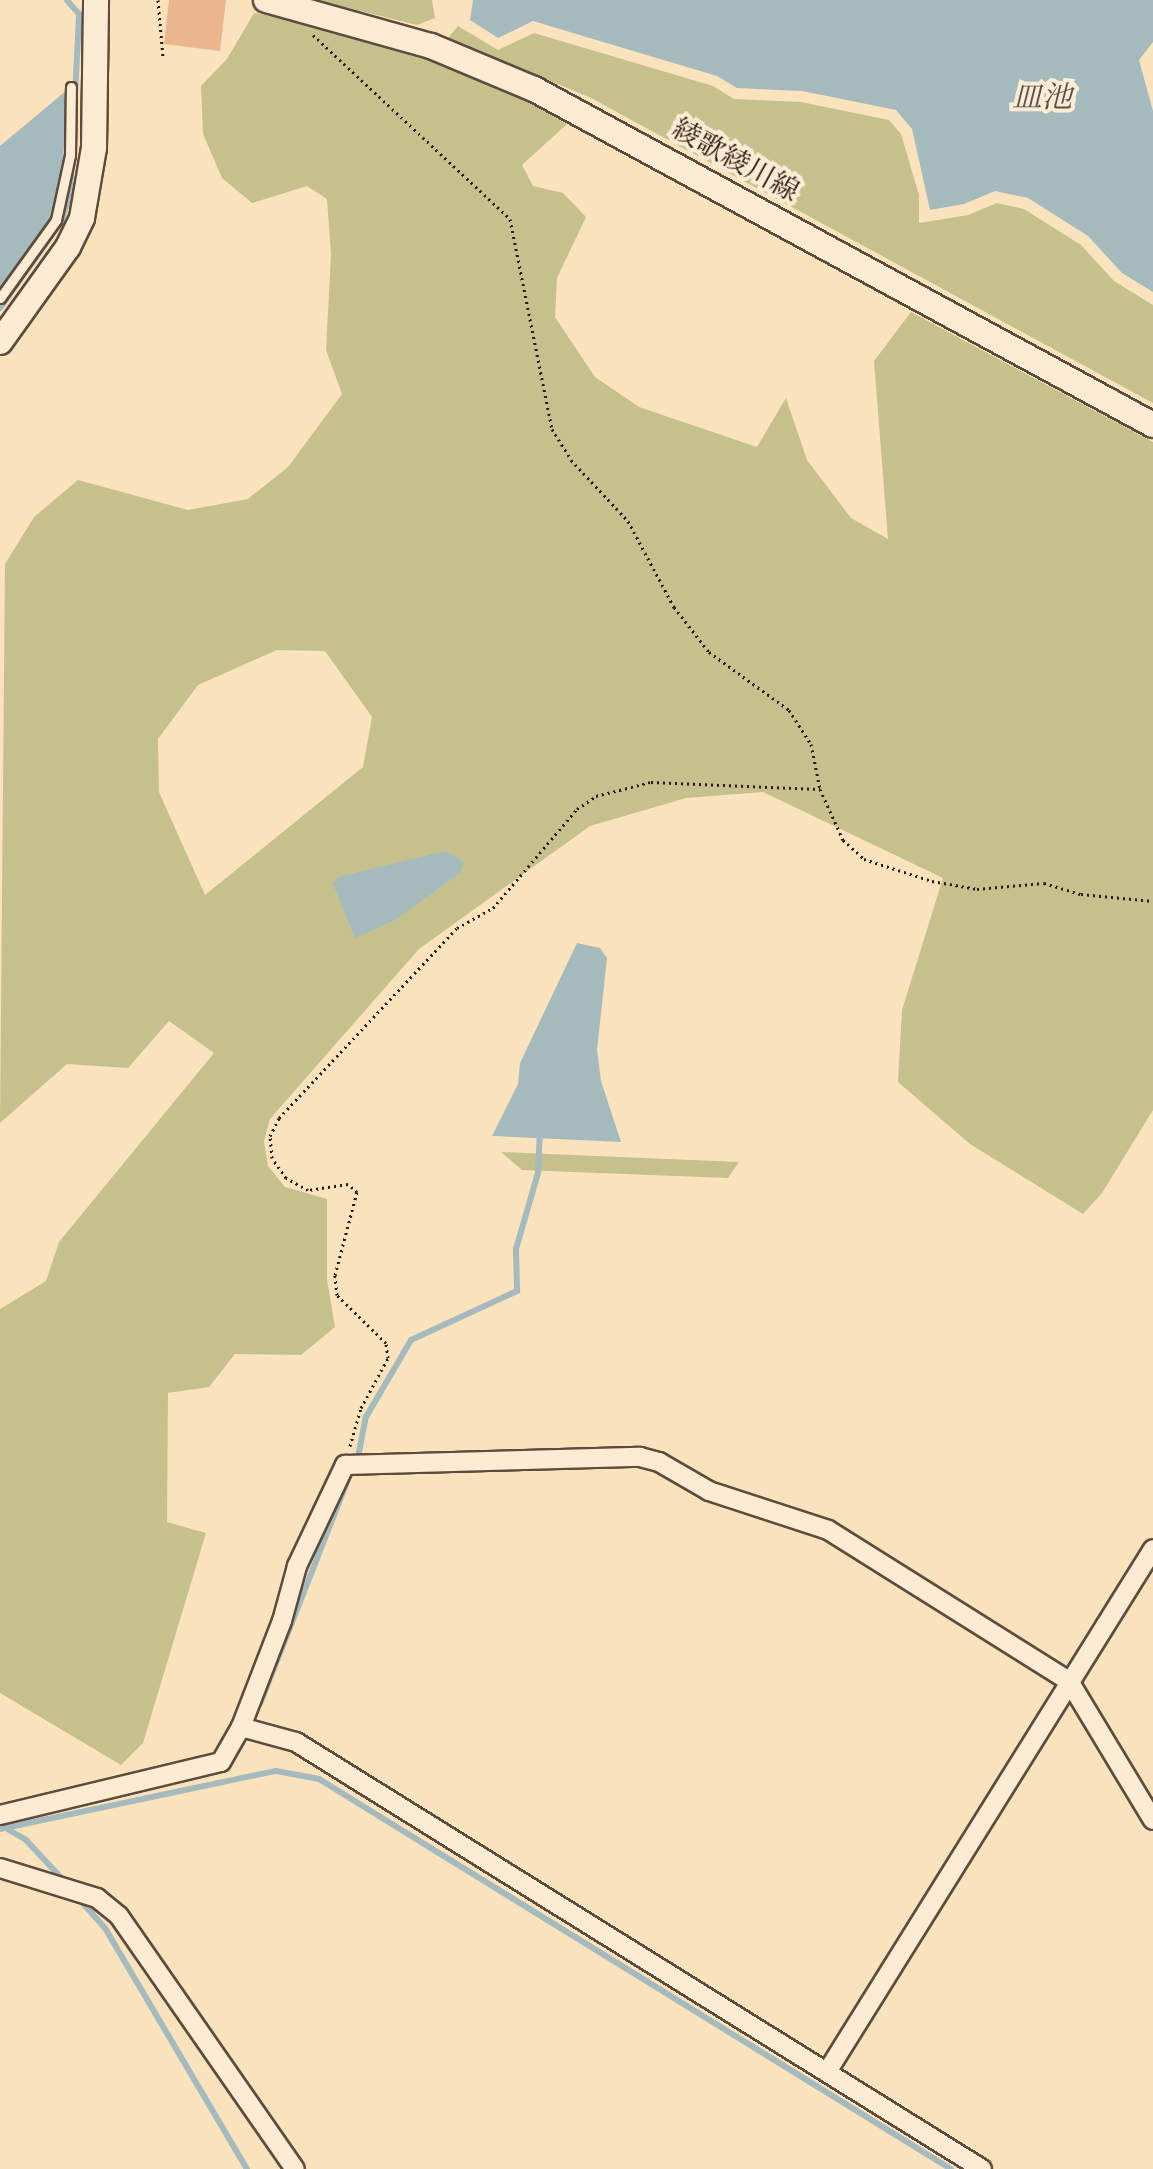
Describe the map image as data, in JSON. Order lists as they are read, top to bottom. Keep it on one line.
{"streets":{"main road":["綾歌綾川線"]},"water":["皿池"]}
